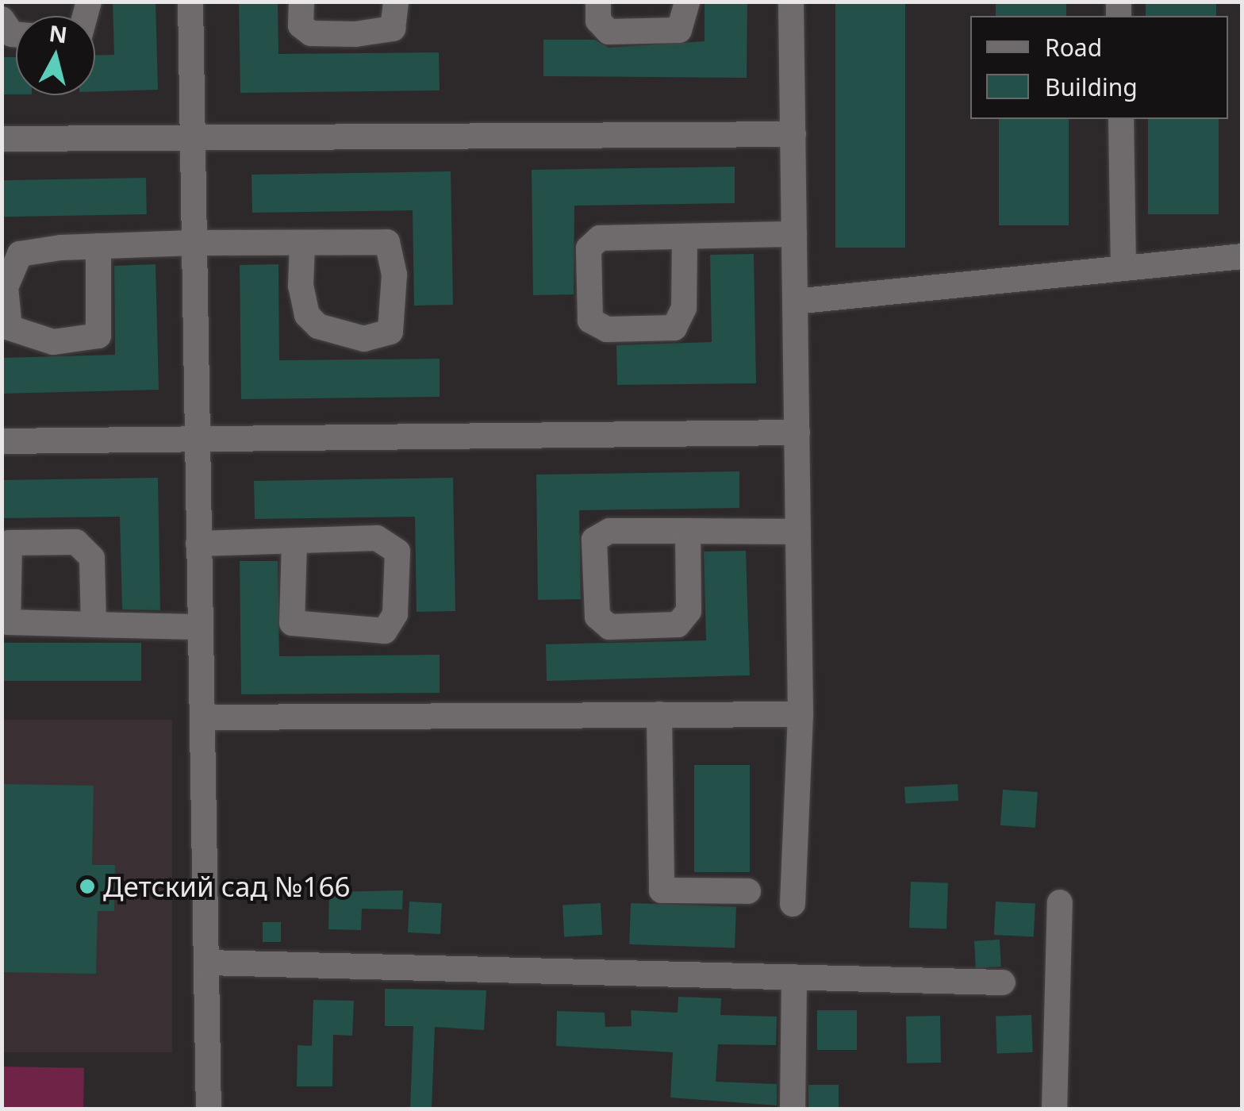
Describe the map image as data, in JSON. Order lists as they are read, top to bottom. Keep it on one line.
{"places":["Детский сад №166"],"legend":["Road","Building"],"north":"top"}
